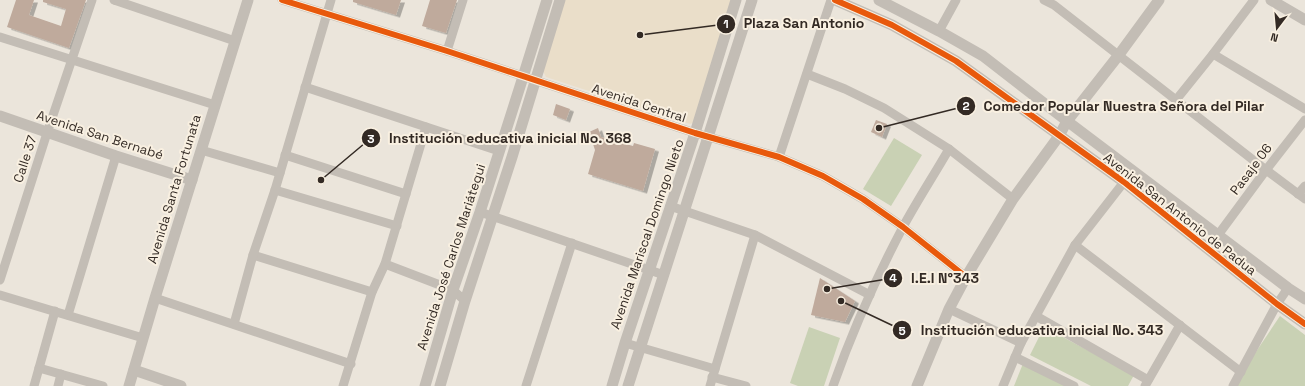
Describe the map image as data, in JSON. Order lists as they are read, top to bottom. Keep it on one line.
{"streets":{"street":["Avenida Central","Avenida San Bernabé","Calle 37","Pasaje 06","Avenida Santa Fortunata","Avenida San Antonio de Padua","Avenida Mariscal Domingo Nieto","Avenida José Carlos Mariátegui"]},"crossings":[["Avenida Central","Avenida Mariscal Domingo Nieto"],["Avenida Central","Avenida José Carlos Mariátegui"],["Avenida San Bernabé","Calle 37"],["Avenida San Bernabé","Avenida Santa Fortunata"],["Pasaje 06","Avenida San Antonio de Padua"]],"places":["Plaza San Antonio","Comedor Popular Nuestra Señora del Pilar","Institución educativa inicial No. 368","I.E.I N°343","Institución educativa inicial No. 343"],"north":"bottom"}
